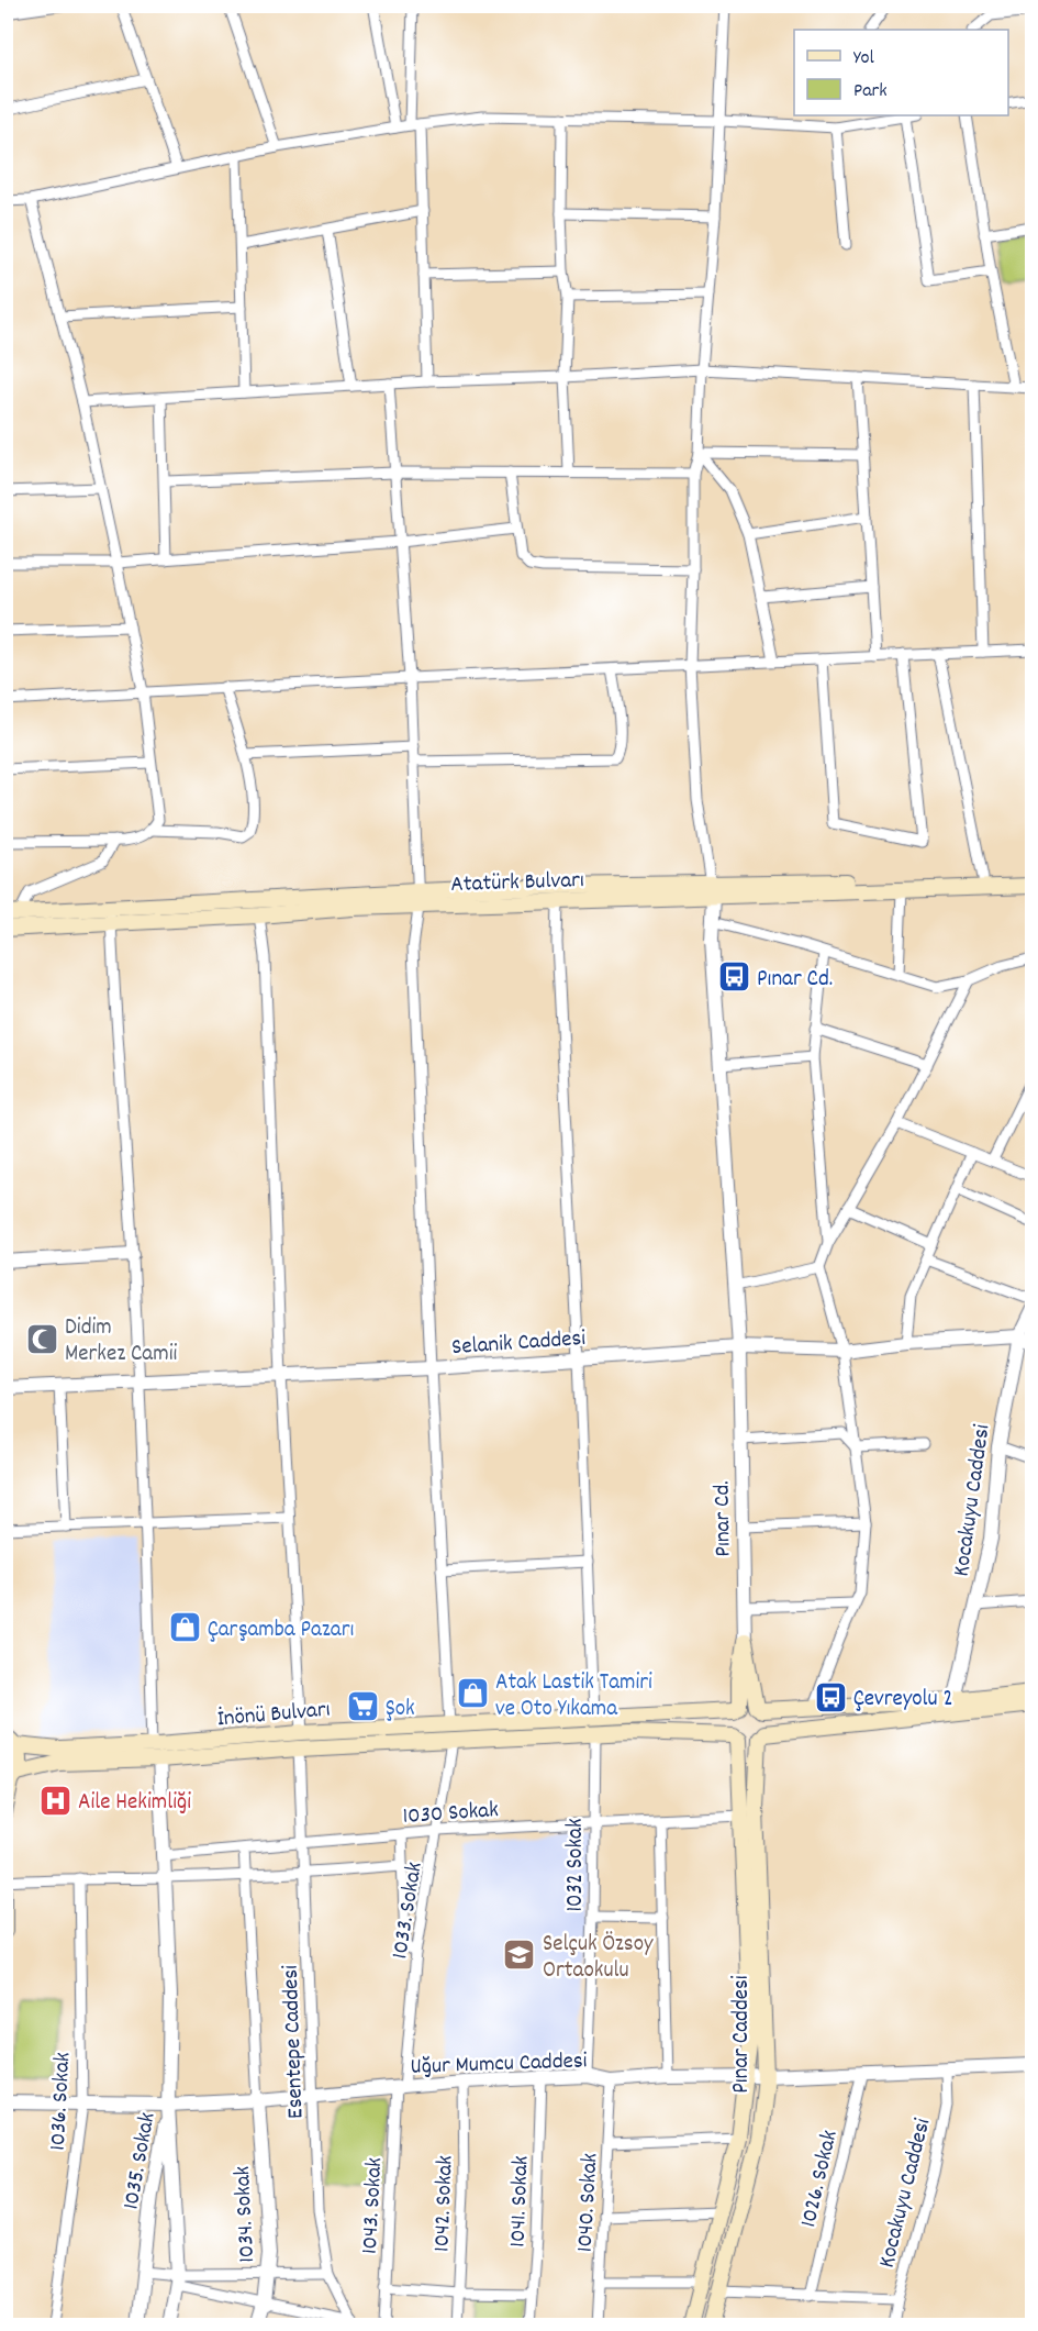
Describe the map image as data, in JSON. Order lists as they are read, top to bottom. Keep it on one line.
{"streets":{"main road":["Atatürk Bulvarı","İnönü Bulvarı","Pınar Caddesi"],"street":["Selanik Caddesi","Kocakuyu Caddesi","Pınar Cd.","1030 Sokak","1032 Sokak","1033. Sokak","Esentepe Caddesi","Uğur Mumcu Caddesi","1036. Sokak","1035. Sokak","1026. Sokak","1041. Sokak","1040. Sokak","1042. Sokak","1043. Sokak","1034. Sokak"]},"crossings":[["Atatürk Bulvarı","Pınar Cd."],["Selanik Caddesi","Kocakuyu Caddesi"],["Selanik Caddesi","Pınar Cd."],["Kocakuyu Caddesi","Uğur Mumcu Caddesi"],["İnönü Bulvarı","1032 Sokak"],["İnönü Bulvarı","1033. Sokak"],["İnönü Bulvarı","Pınar Caddesi"],["İnönü Bulvarı","Esentepe Caddesi"],["1030 Sokak","1032 Sokak"],["1030 Sokak","1033. Sokak"],["1030 Sokak","Pınar Caddesi"],["1030 Sokak","Esentepe Caddesi"],["1032 Sokak","Uğur Mumcu Caddesi"],["1033. Sokak","Uğur Mumcu Caddesi"],["1033. Sokak","1043. Sokak"],["Pınar Caddesi","Uğur Mumcu Caddesi"],["Esentepe Caddesi","Uğur Mumcu Caddesi"],["Uğur Mumcu Caddesi","1036. Sokak"],["Uğur Mumcu Caddesi","1035. Sokak"],["Uğur Mumcu Caddesi","1026. Sokak"],["Uğur Mumcu Caddesi","1041. Sokak"],["Uğur Mumcu Caddesi","1040. Sokak"],["Uğur Mumcu Caddesi","1042. Sokak"],["Uğur Mumcu Caddesi","1043. Sokak"],["Uğur Mumcu Caddesi","1034. Sokak"]],"places":{"bus stop":["Pınar Cd.","Çevreyolu 2"],"mosque":["Didim Merkez Camii"],"shop":["Çarşamba Pazarı","Atak Lastik Tamiri ve Oto Yıkama"],"supermarket":["Şok"],"hospital":["Aile Hekimliği"],"school or university":["Selçuk Özsoy Ortaokulu"]},"legend":["Yol","Park"]}
